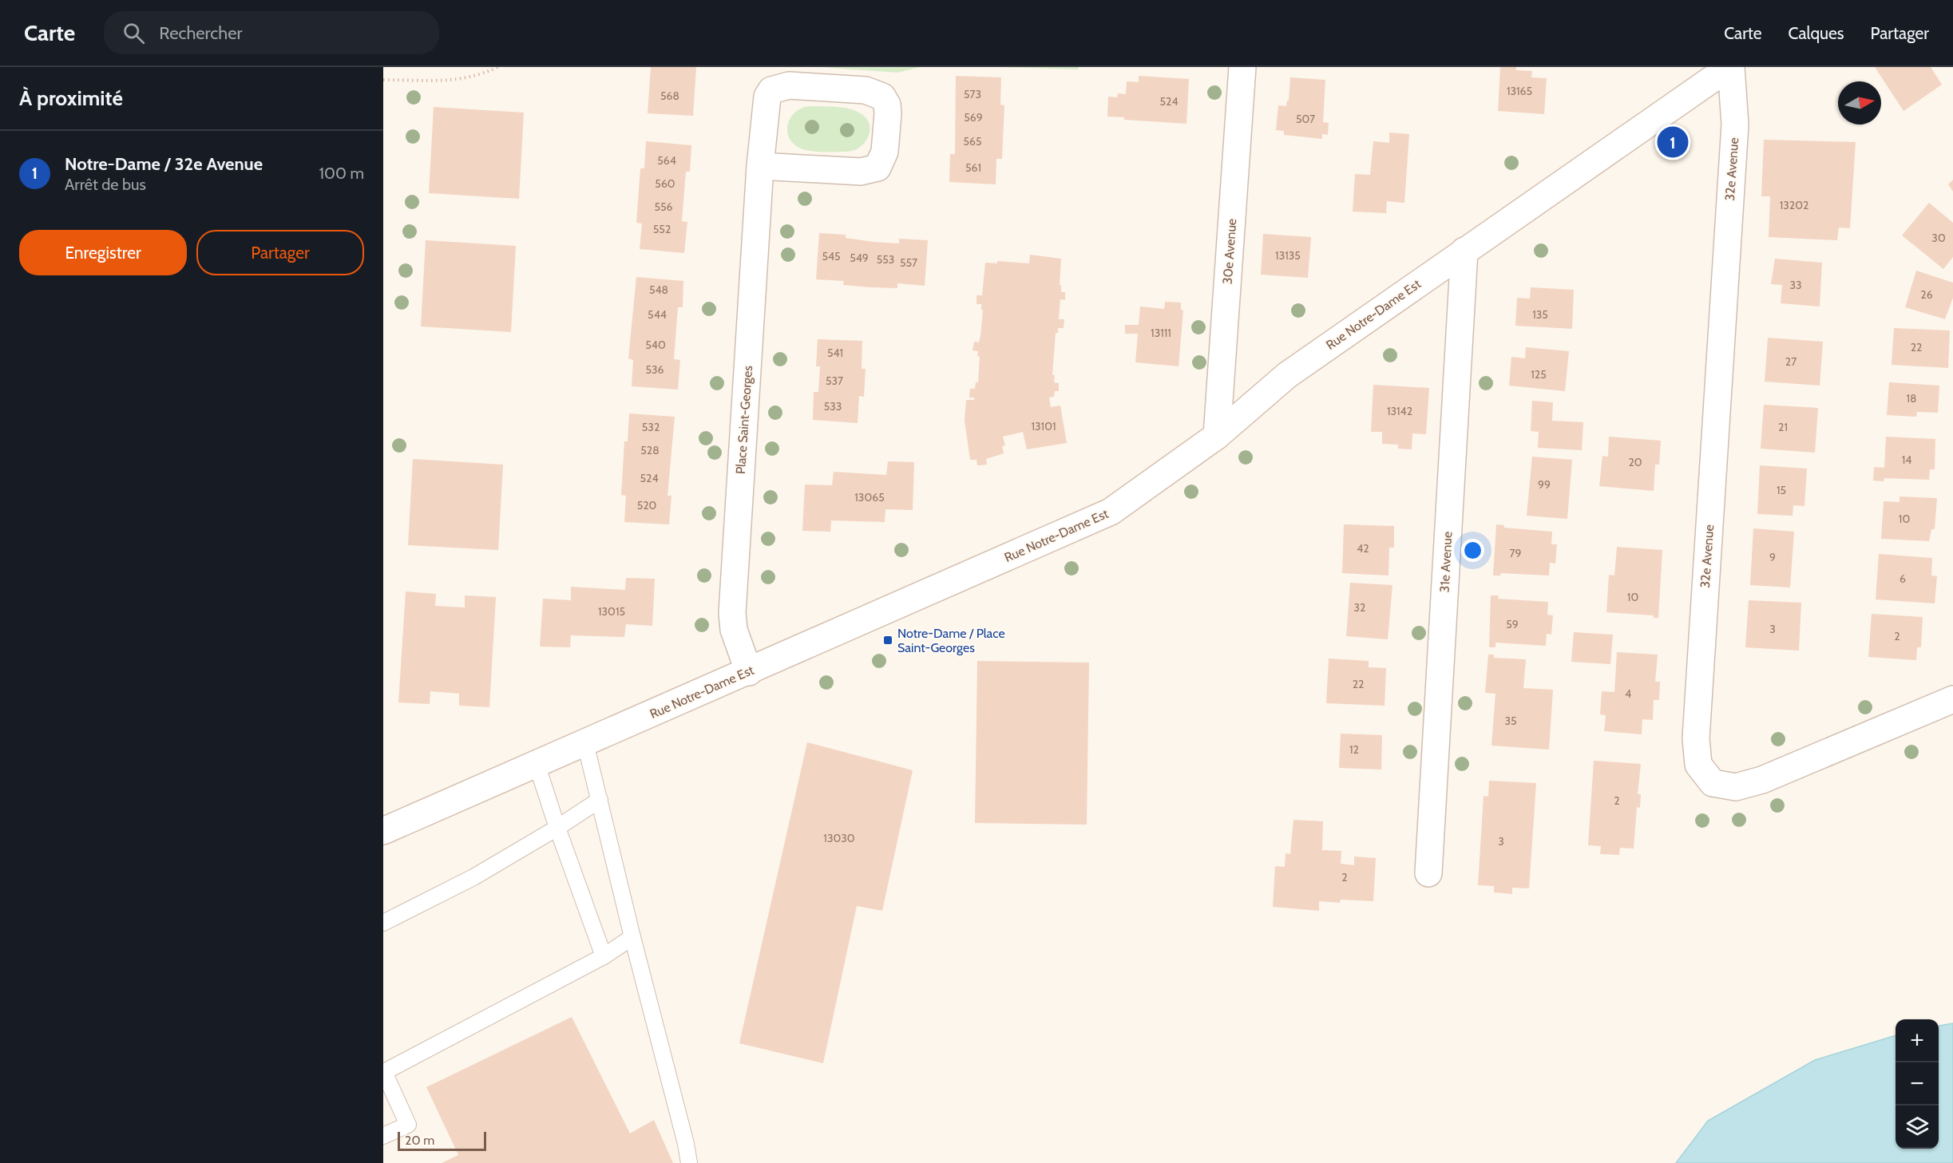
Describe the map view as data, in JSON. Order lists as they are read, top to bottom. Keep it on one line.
{"streets":{"street":["32e Avenue","30e Avenue","Rue Notre-Dame Est","Place Saint-Georges","31e Avenue"]},"crossings":[["32e Avenue","Rue Notre-Dame Est"],["30e Avenue","Rue Notre-Dame Est"],["Rue Notre-Dame Est","Place Saint-Georges"],["Rue Notre-Dame Est","31e Avenue"]],"places":{"transit":["Notre-Dame / Place Saint-Georges"]},"house_numbers":["13165","573","568","524","569","507","565","564","561","560","13202","556","552","30","13135","545","549","553","557","33","548","26","544","135","13111","540","22","541","27","536","125","537","18","533","13142","13101","532","21","528","14","20","524","99","15","13065","520","10","42","79","9","6","10","32","13015","59","3","2","22","4","35","12","2","13030","3","2"],"scale_bar":"20 m","north":"right","page":{"header":"Carte","search":"Rechercher","nav":["Carte","Calques","Partager"],"heading":"À proximité","pins":"1","list":[{"mark":"1","name":"Notre-Dame / 32e Avenue","note":"Arrêt de bus","value":"100 m"}],"buttons":["Enregistrer","Partager"],"map_buttons":["+","−"],"scale":"20 m"}}
